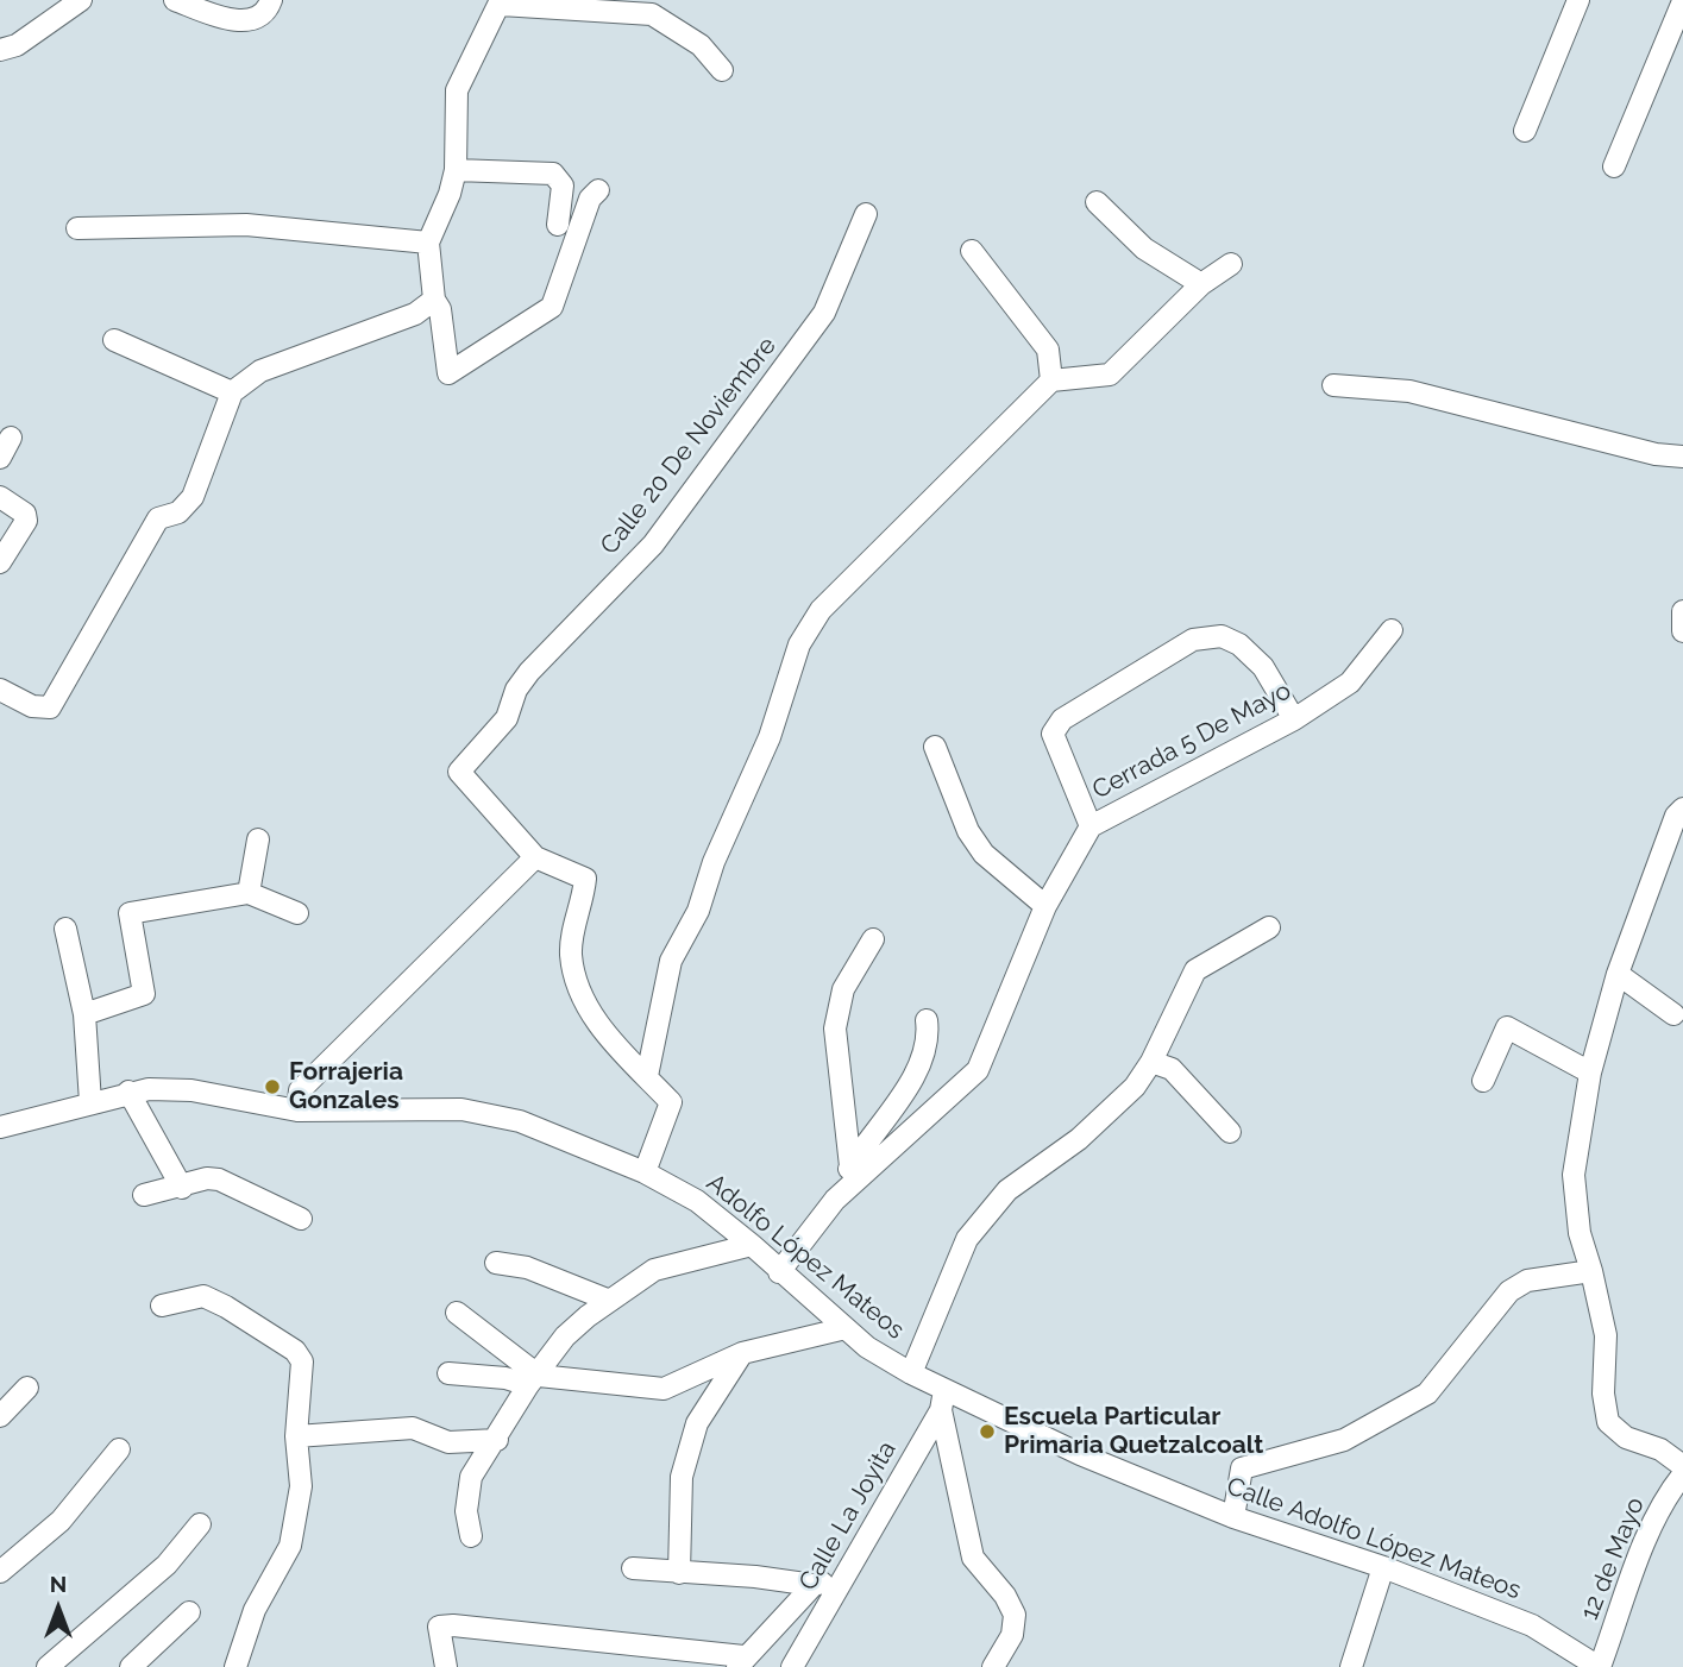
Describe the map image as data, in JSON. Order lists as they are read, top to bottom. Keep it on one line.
{"streets":{"street":["Calle 20 De Noviembre","Cerrada 5 De Mayo","Adolfo López Mateos","Calle La Joyita","Calle Adolfo López Mateos","12 de Mayo"]},"crossings":[["Calle 20 De Noviembre","Adolfo López Mateos"],["Cerrada 5 De Mayo","Adolfo López Mateos"],["Adolfo López Mateos","Calle La Joyita"],["Adolfo López Mateos","Calle Adolfo López Mateos"],["Calle Adolfo López Mateos","12 de Mayo"]],"places":["Forrajeria Gonzales","Escuela Particular Primaria Quetzalcoalt"],"north":"top"}
